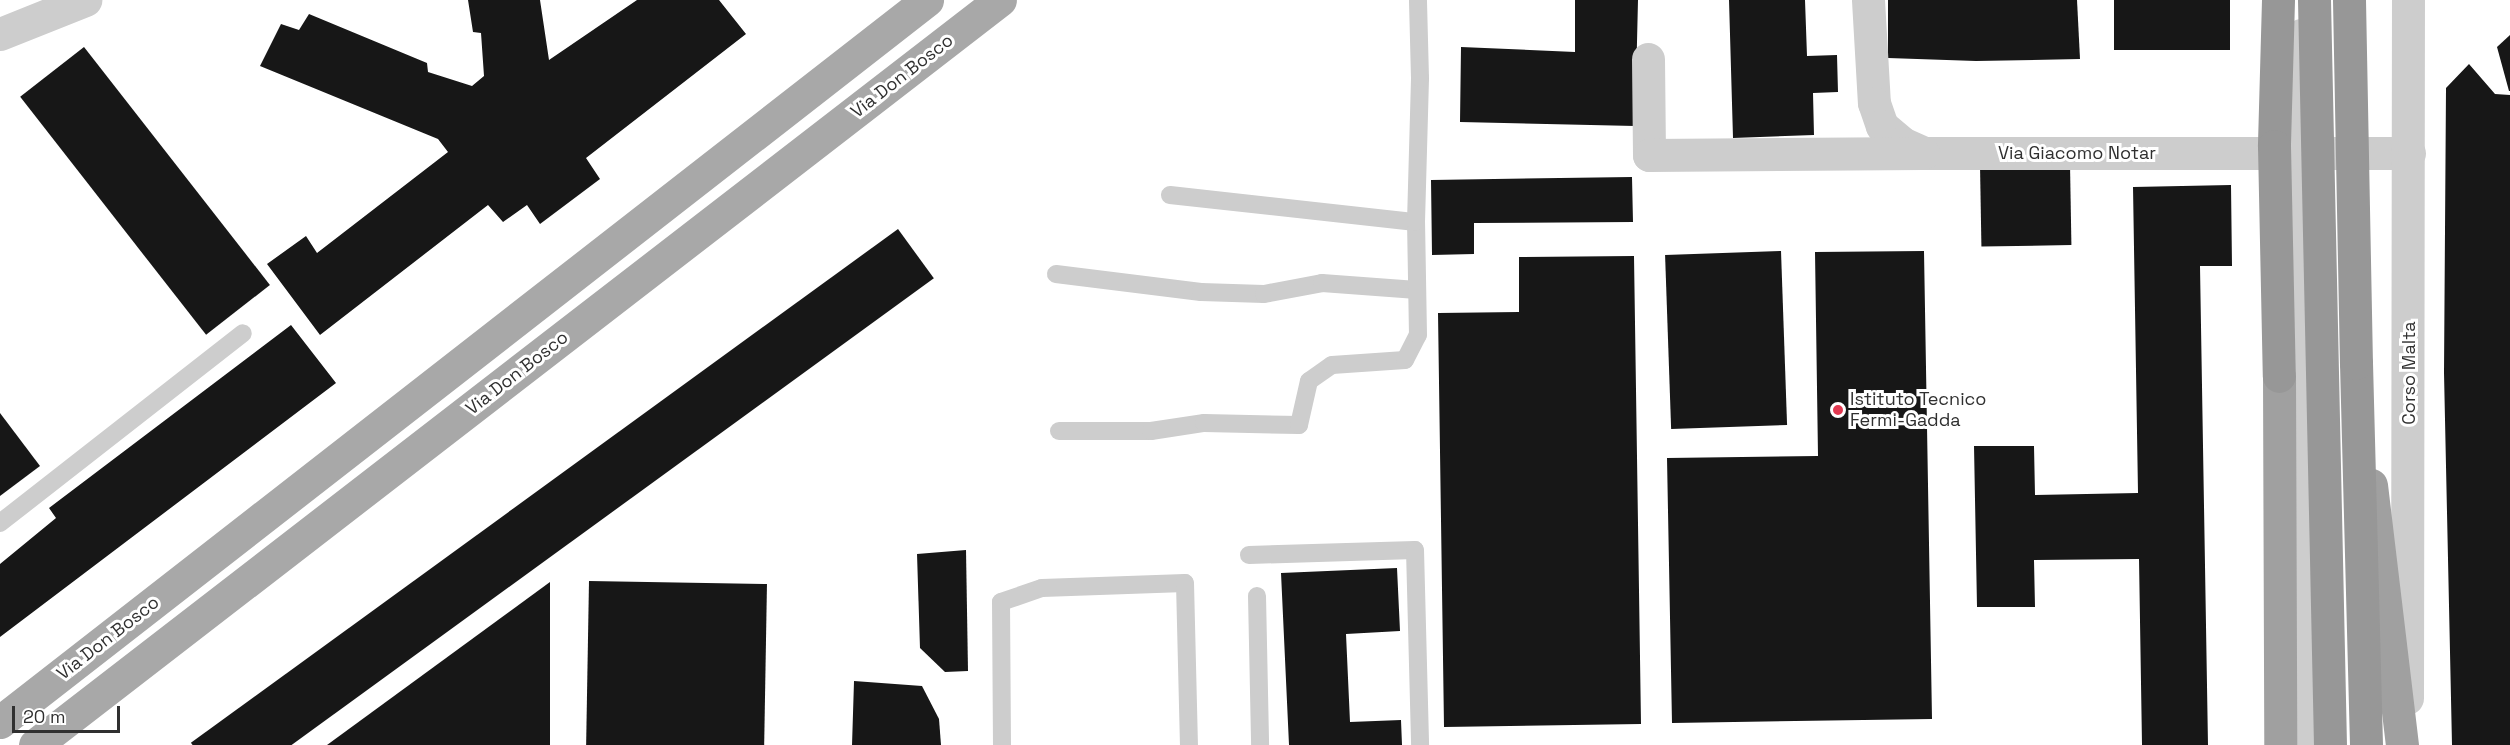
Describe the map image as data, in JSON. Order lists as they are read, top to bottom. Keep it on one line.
{"streets":{"main road":["Via Don Bosco"],"street":["Via Giacomo Notar","Corso Malta"]},"crossings":[["Via Giacomo Notar","Corso Malta"]],"places":["Istituto Tecnico Fermi-Gadda"],"scale_bar":"20 m"}
